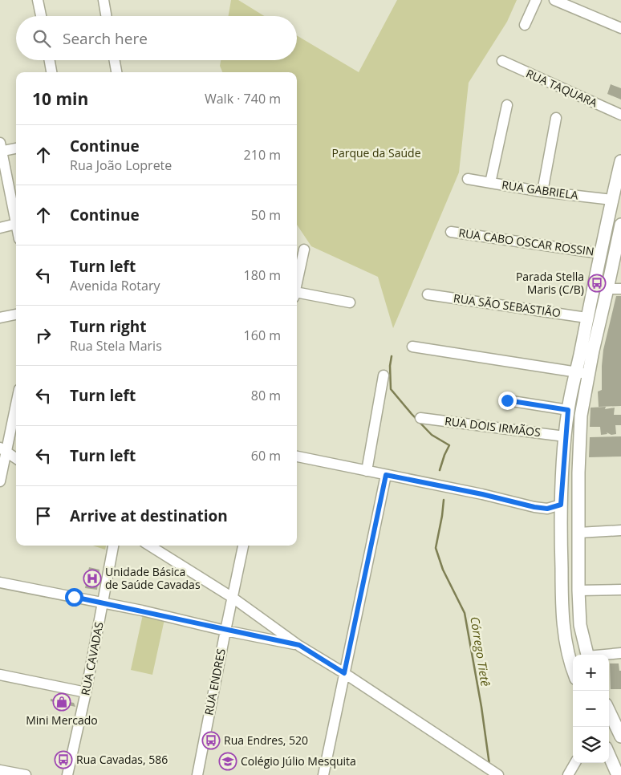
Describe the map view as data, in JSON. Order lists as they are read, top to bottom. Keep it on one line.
{"streets":{"street":["RUA TAQUARA","RUA GABRIELA","RUA CABO OSCAR ROSSIN","RUA SÃO SEBASTIÃO","RUA DOIS IRMÃOS","RUA CAVADAS","RUA ENDRES"]},"water":["Córrego Tietê"],"parks":["Parque da Saúde"],"places":{"bus stop":["Parada Stella Maris (C/B)","Rua Endres, 520","Rua Cavadas, 586"],"hospital":["Unidade Básica de Saúde Cavadas"],"shop":["Mini Mercado"],"school or university":["Colégio Júlio Mesquita"]},"page":{"search":"Search here","heading":["10 min","Walk · 740 m"],"list":[["Continue","Rua João Loprete","210 m"],["Continue","50 m"],["Turn left","Avenida Rotary","180 m"],["Turn right","Rua Stela Maris","160 m"],["Turn left","80 m"],["Turn left","60 m"],"Arrive at destination"],"map_buttons":["+","−"]}}
